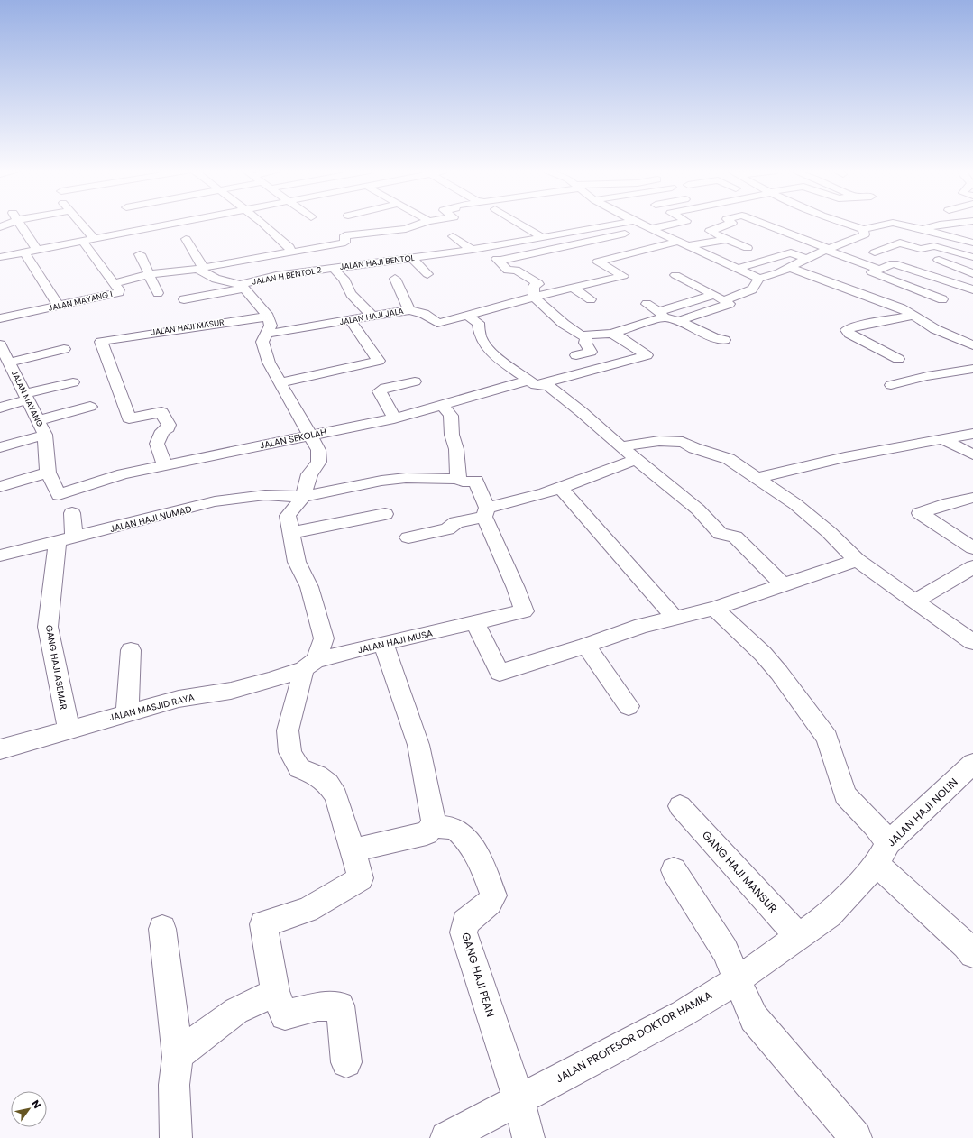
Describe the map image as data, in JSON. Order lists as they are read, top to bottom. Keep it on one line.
{"streets":{"street":["JALAN HAJI BENTOL","JALAN H BENTOL 2","JALAN MAYANG I","JALAN HAJI JALA","JALAN HAJI MASUR","JALAN MAYANG","JALAN SEKOLAH","JALAN HAJI NUMAD","JALAN HAJI MUSA","GANG HAJI ASEMAR","JALAN MASJID RAYA","JALAN HAJI NOLIN","GANG HAJI MANSUR","GANG HAJI PEAN","JALAN PROFESOR DOKTOR HAMKA"]},"crossings":[["JALAN HAJI BENTOL","JALAN H BENTOL 2"],["JALAN HAJI MASUR","JALAN SEKOLAH"],["JALAN MAYANG","JALAN SEKOLAH"],["JALAN HAJI NUMAD","JALAN HAJI MUSA"],["JALAN HAJI NUMAD","GANG HAJI ASEMAR"],["JALAN HAJI MUSA","JALAN MASJID RAYA"],["GANG HAJI ASEMAR","JALAN MASJID RAYA"],["JALAN HAJI NOLIN","JALAN PROFESOR DOKTOR HAMKA"],["GANG HAJI MANSUR","JALAN PROFESOR DOKTOR HAMKA"],["GANG HAJI PEAN","JALAN PROFESOR DOKTOR HAMKA"]],"north":"top right"}
